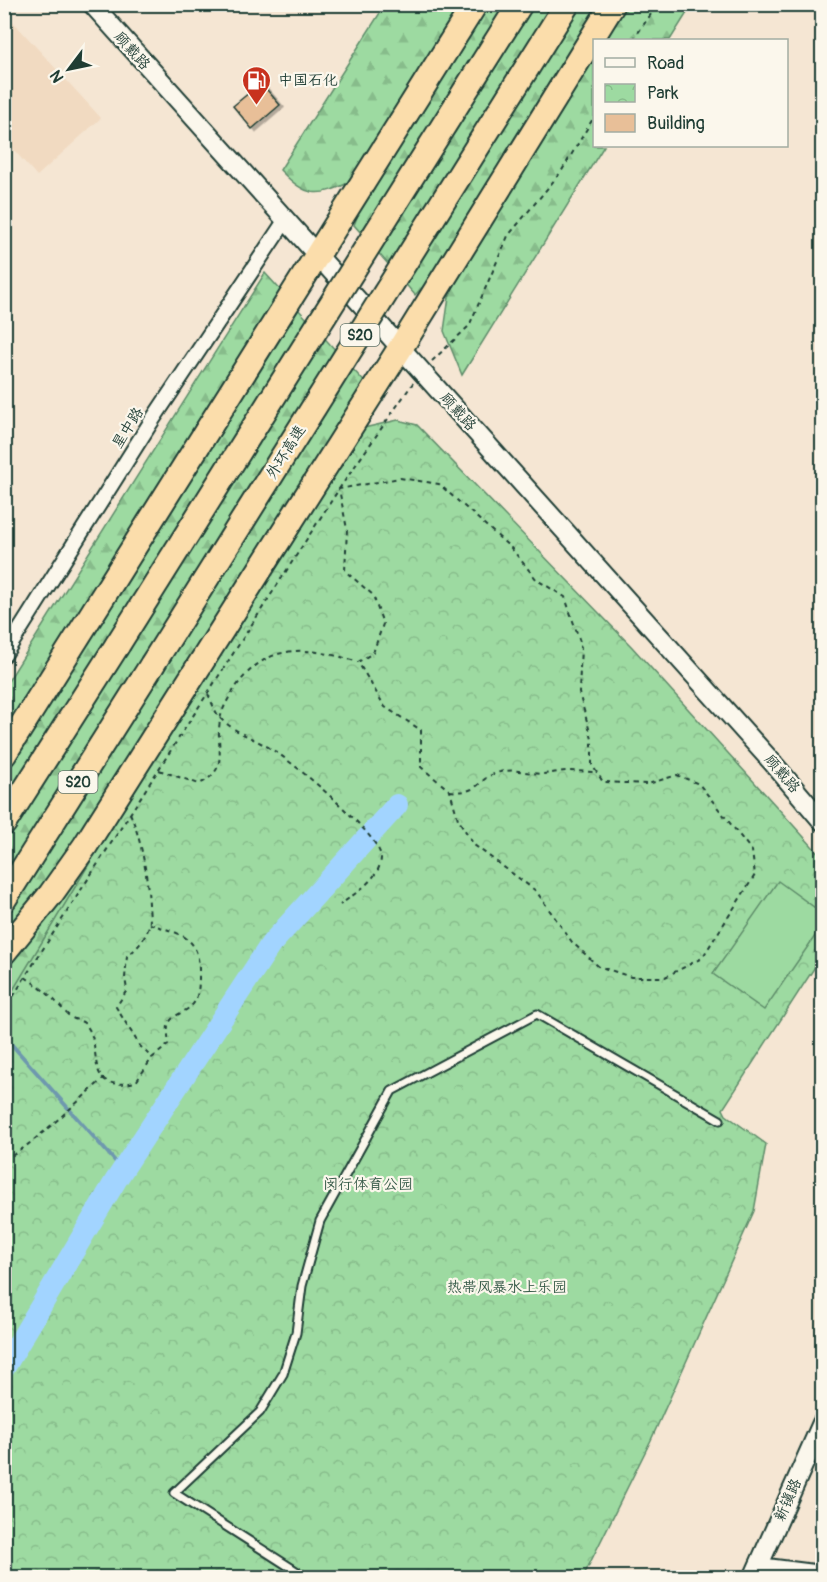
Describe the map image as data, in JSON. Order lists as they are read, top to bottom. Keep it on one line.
{"streets":{"highway":["S20","外环高速"],"main road":["顾戴路","新镇路"],"street":["星中路"]},"crossings":[["顾戴路","星中路"]],"parks":["闵行体育公园","热带风暴水上乐园"],"places":{"fuel station":["中国石化"]},"legend":["Road","Park","Building"],"north":"bottom left"}
